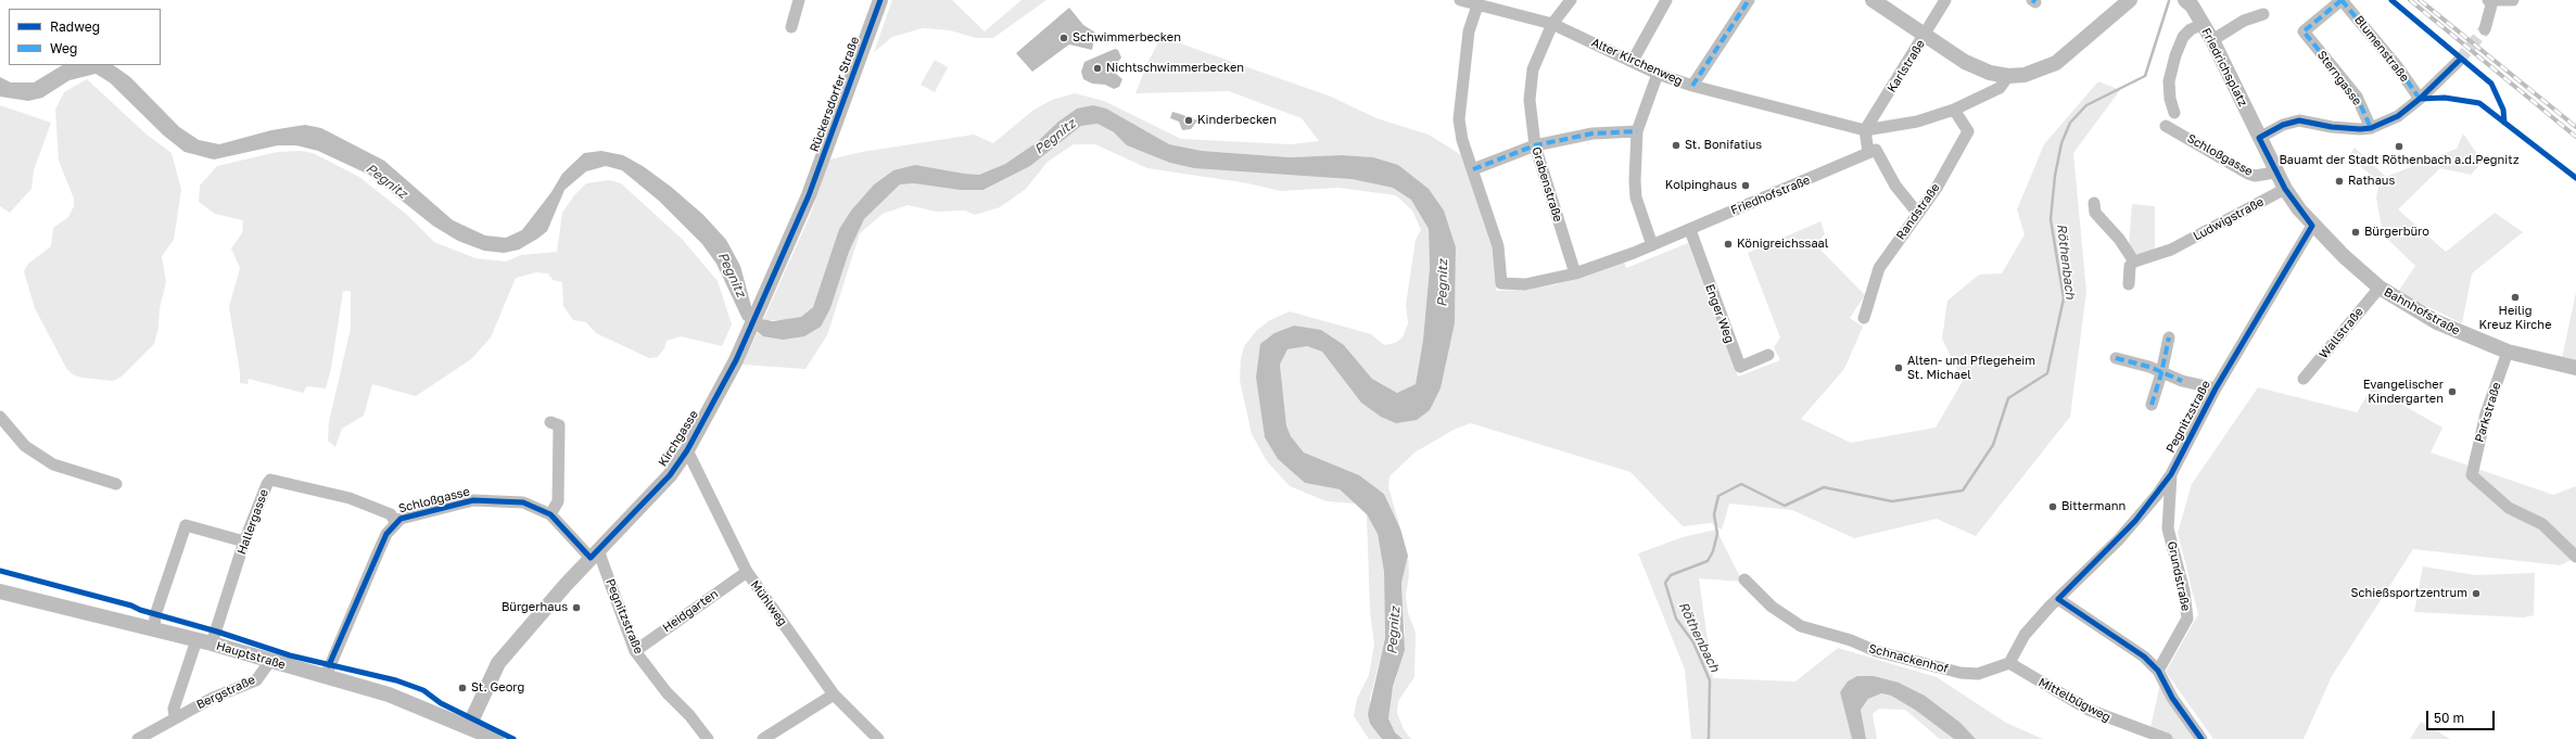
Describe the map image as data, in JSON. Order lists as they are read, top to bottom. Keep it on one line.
{"streets":{"main road":["Friedrichsplatz","Rückersdorfer Straße","Bahnhofstraße","Kirchgasse","Hauptstraße"],"street":["Blumenstraße","Alter Kirchenweg","Karlstraße","Sterngasse","Schloßgasse","Grabenstraße","Friedhofstraße","Randstraße","Ludwigstraße","Enger Weg","Wallstraße","Parkstraße","Pegnitzstraße","Hallergasse","Grundstraße","Mühlweg","Heidgarten","Schnackenhof","Bergstraße","Mittelbügweg"]},"crossings":[["Blumenstraße","Sterngasse"],["Alter Kirchenweg","Karlstraße"],["Alter Kirchenweg","Grabenstraße"],["Friedrichsplatz","Schloßgasse"],["Friedrichsplatz","Ludwigstraße"],["Friedrichsplatz","Bahnhofstraße"],["Friedrichsplatz","Pegnitzstraße"],["Rückersdorfer Straße","Kirchgasse"],["Schloßgasse","Pegnitzstraße"],["Schloßgasse","Kirchgasse"],["Schloßgasse","Hallergasse"],["Schloßgasse","Hauptstraße"],["Grabenstraße","Friedhofstraße"],["Friedhofstraße","Enger Weg"],["Bahnhofstraße","Wallstraße"],["Bahnhofstraße","Parkstraße"],["Bahnhofstraße","Pegnitzstraße"],["Pegnitzstraße","Kirchgasse"],["Pegnitzstraße","Grundstraße"],["Pegnitzstraße","Heidgarten"],["Kirchgasse","Mühlweg"],["Kirchgasse","Hauptstraße"],["Hallergasse","Hauptstraße"],["Mühlweg","Heidgarten"],["Hauptstraße","Bergstraße"],["Schnackenhof","Mittelbügweg"]],"water":["Pegnitz","Röthenbach"],"places":["Schwimmerbecken","Nichtschwimmerbecken","Kinderbecken","St. Bonifatius","Bauamt der Stadt Röthenbach a.d.Pegnitz","Rathaus","Kolpinghaus","Bürgerbüro","Königreichssaal","Heilig Kreuz Kirche","Alten- und Pflegeheim St. Michael","Evangelischer Kindergarten","Bittermann","Schießsportzentrum","Bürgerhaus","St. Georg"],"legend":["Radweg","Weg"],"scale_bar":"50 m"}
